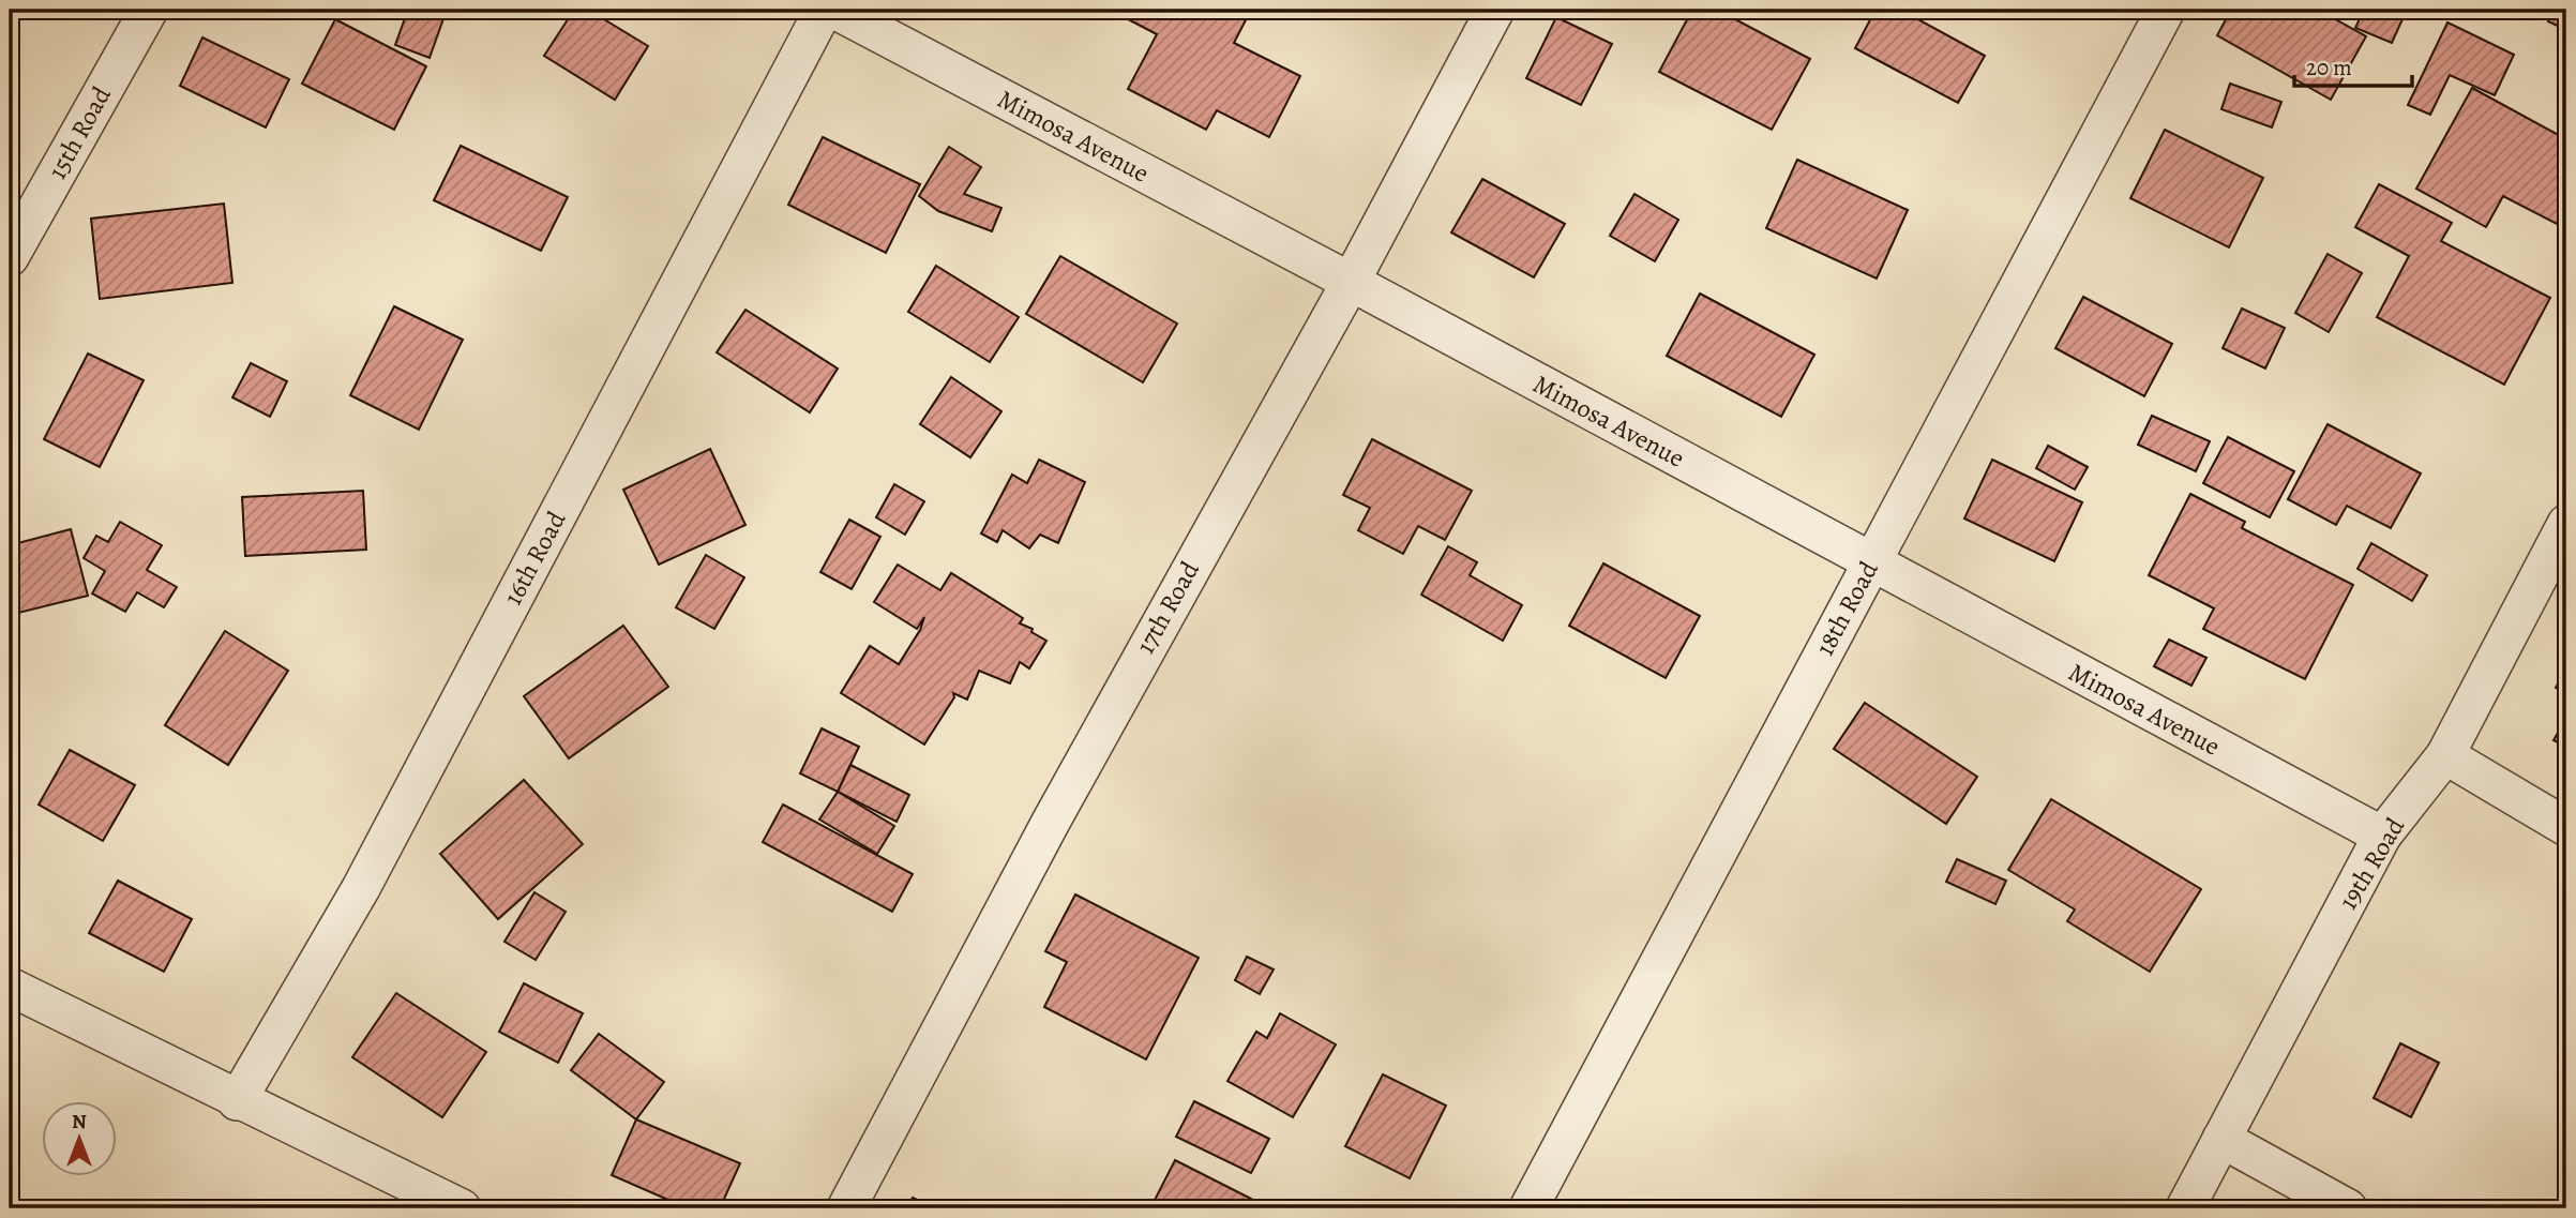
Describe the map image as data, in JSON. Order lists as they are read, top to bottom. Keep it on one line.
{"streets":{"street":["15th Road","Mimosa Avenue","16th Road","17th Road","18th Road","19th Road"]},"crossings":[["Mimosa Avenue","17th Road"],["Mimosa Avenue","18th Road"],["Mimosa Avenue","19th Road"]],"scale_bar":"20 m","north":"top"}
